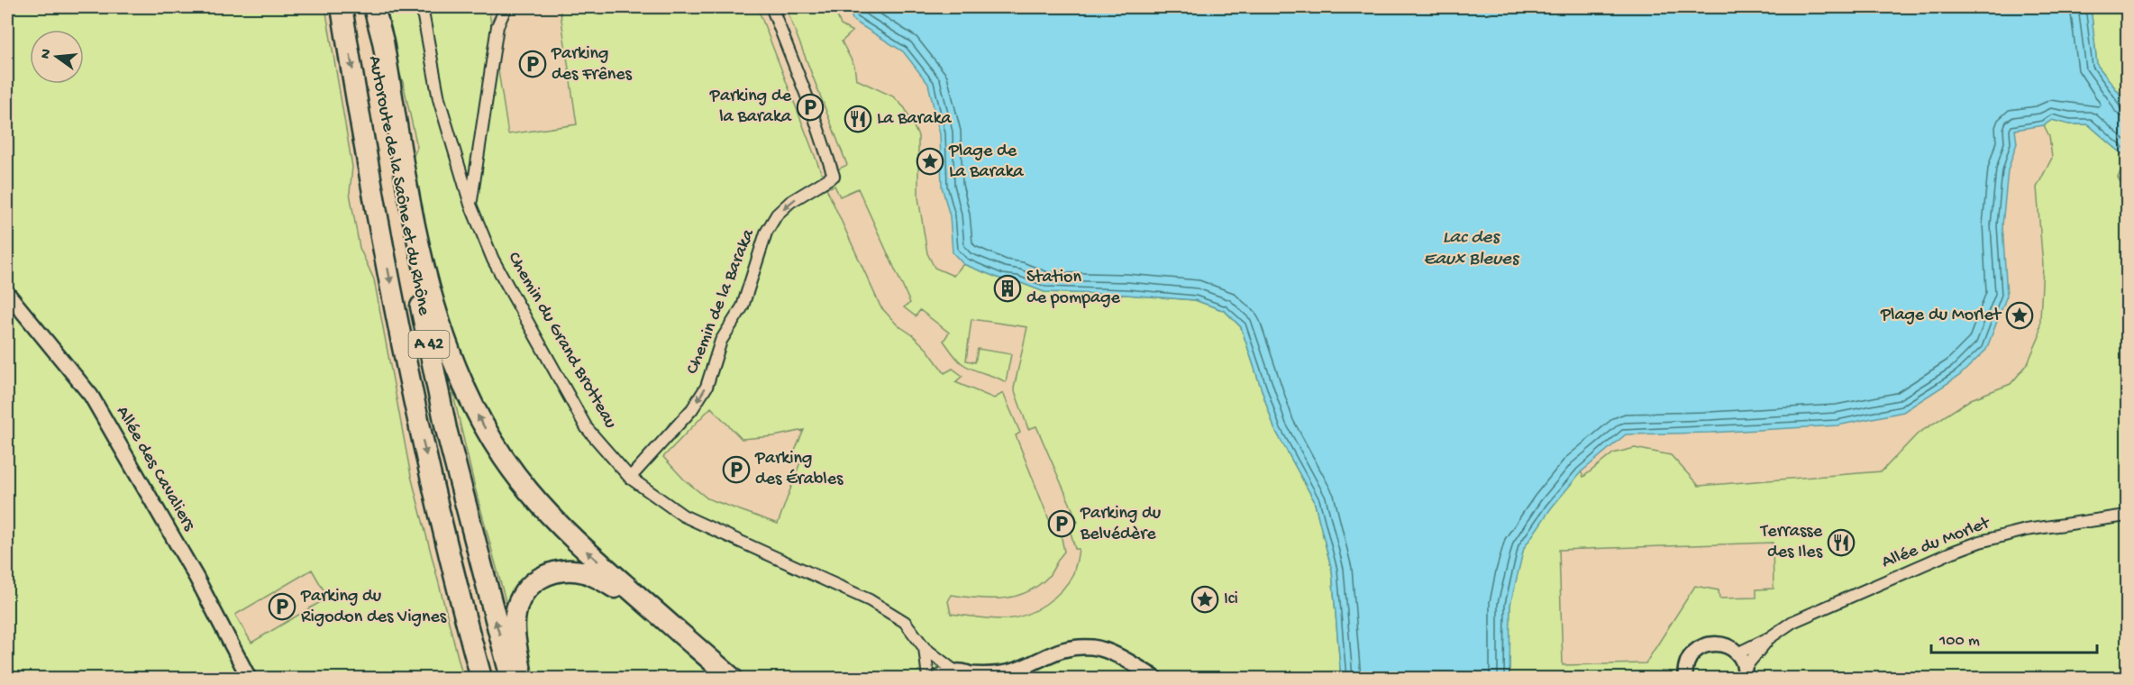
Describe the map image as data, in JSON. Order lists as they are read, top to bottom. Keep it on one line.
{"streets":{"highway":["Autoroute de la Saône et du Rhône","A 42"],"street":["Chemin de la Baraka","Chemin du Grand Brotteau","Allée des Cavaliers","Allée du Morlet"]},"crossings":[["Chemin de la Baraka","Chemin du Grand Brotteau"]],"one_way":["Chemin de la Baraka"],"water":["Lac des Eaux Bleues"],"places":{"parking":["Parking des Frênes","Parking de la Baraka","Parking des Érables","Parking du Belvédère","Parking du Rigodon des Vignes"],"restaurant":["La Baraka","Terrasse des Iles"],"place":["Plage de La Baraka","Plage du Morlet","Ici"],"building":["Station de pompage"]},"scale_bar":"100 m","north":"left"}
